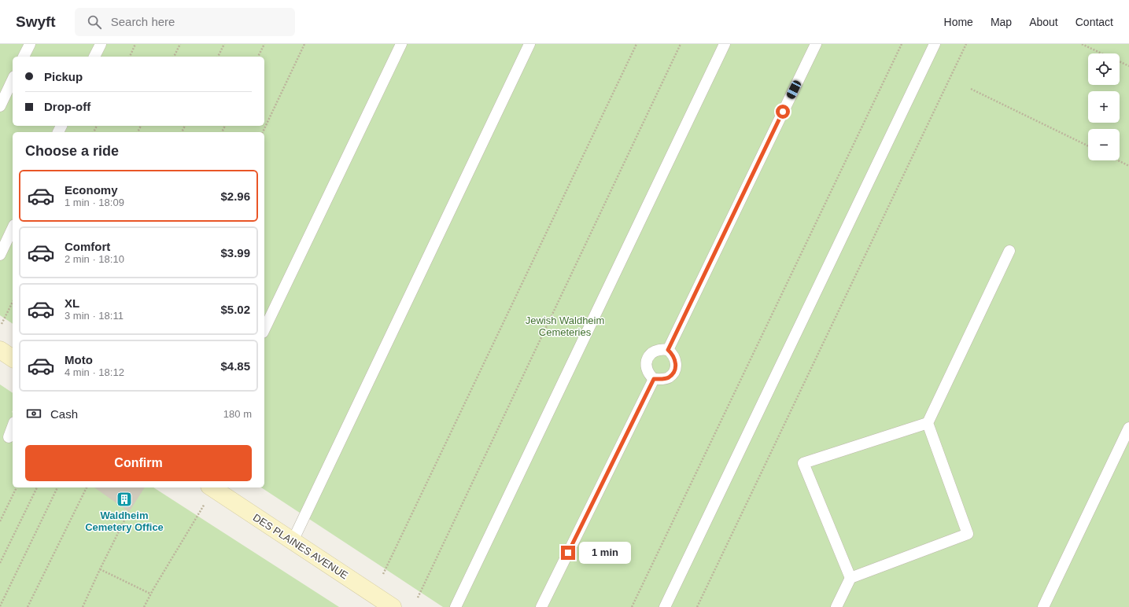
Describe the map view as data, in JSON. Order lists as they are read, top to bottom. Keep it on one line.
{"streets":{"main road":["DES PLAINES AVENUE"]},"parks":["Jewish Waldheim Cemeteries"],"places":{"building":["Waldheim Cemetery Office"]},"page":{"header":"Swyft","search":"Search here","nav":["Home","Map","About","Contact"],"map_buttons":["+","−"],"banner":["Pickup","Drop-off"],"heading":"Choose a ride","list":[{"name":"Economy","note":"1 min · 18:09","value":"$2.96"},{"name":"Comfort","note":"2 min · 18:10","value":"$3.99"},{"name":"XL","note":"3 min · 18:11","value":"$5.02"},{"name":"Moto","note":"4 min · 18:12","value":"$4.85"}],"pay":["Cash","180 m"],"buttons":"Confirm","bubble":"1 min"}}
